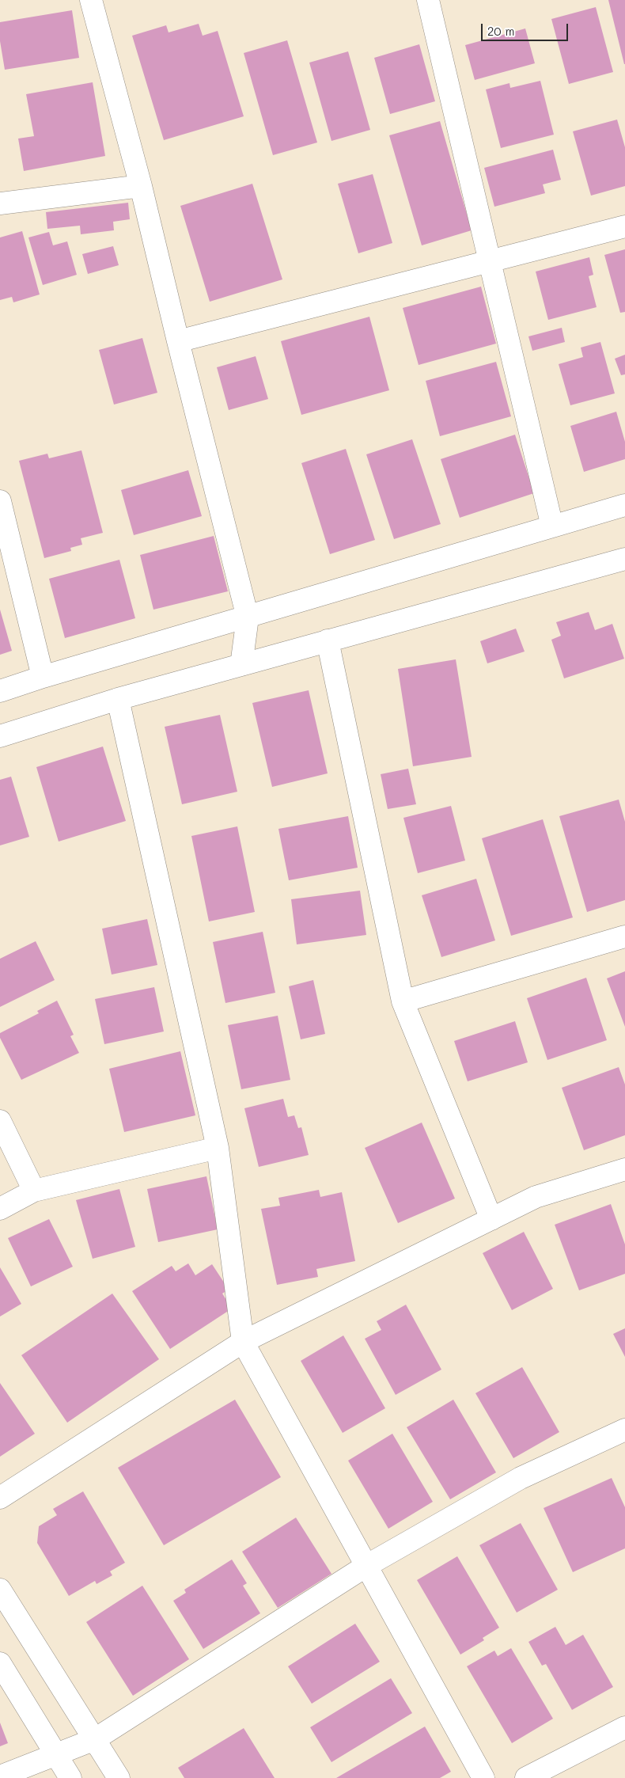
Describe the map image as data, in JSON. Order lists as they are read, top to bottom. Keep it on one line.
{"scale_bar":"20 m"}
